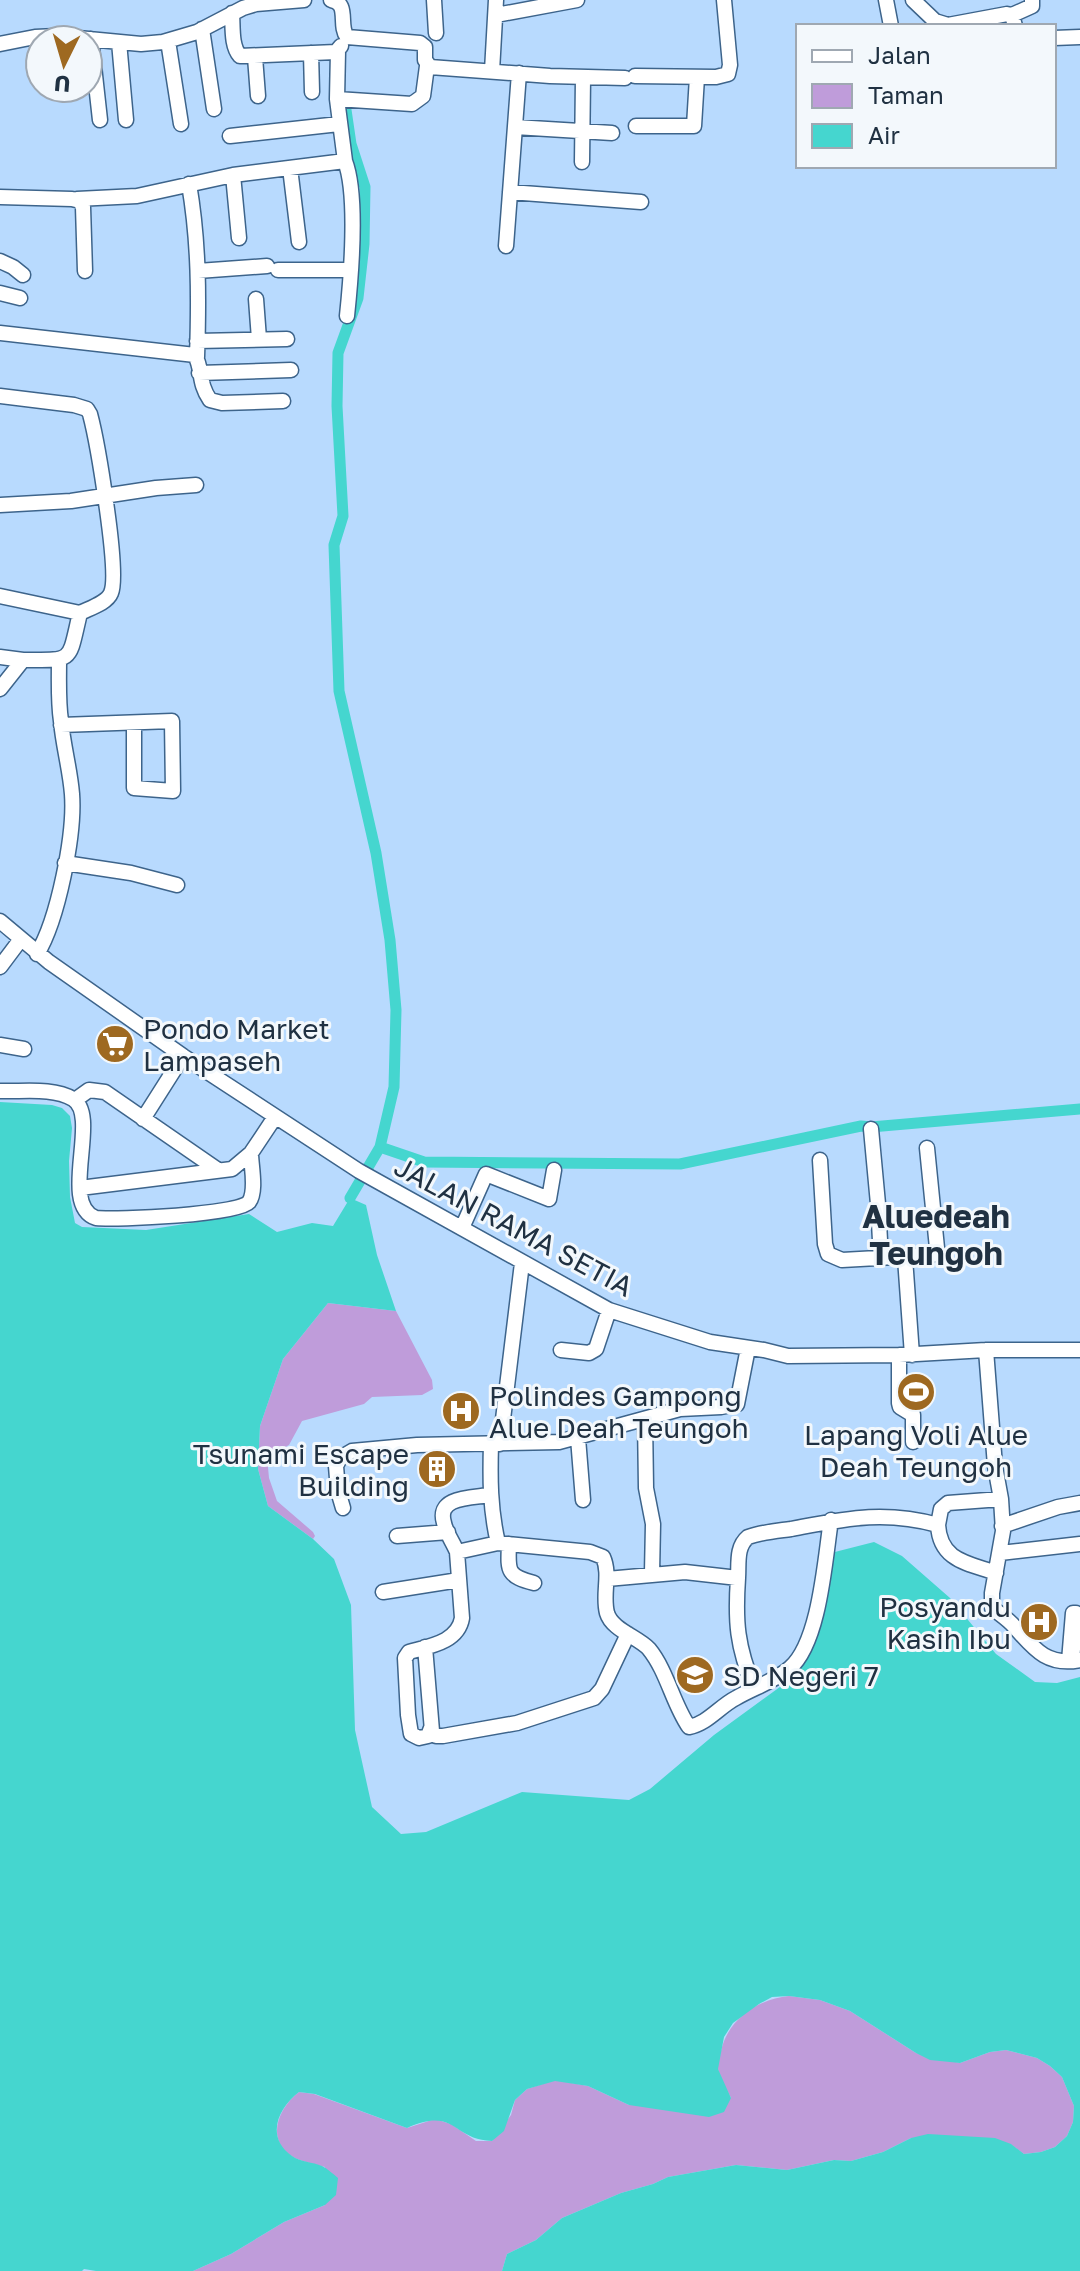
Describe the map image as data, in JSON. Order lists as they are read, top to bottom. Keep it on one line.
{"streets":{"street":["JALAN RAMA SETIA"]},"districts":["Aluedeah Teungoh"],"places":{"supermarket":["Pondo Market Lampaseh"],"sports":["Lapang Voli Alue Deah Teungoh"],"hospital":["Polindes Gampong Alue Deah Teungoh","Posyandu Kasih Ibu"],"building":["Tsunami Escape Building"],"school or university":["SD Negeri 7"]},"legend":["Jalan","Taman","Air"],"north":"bottom"}
